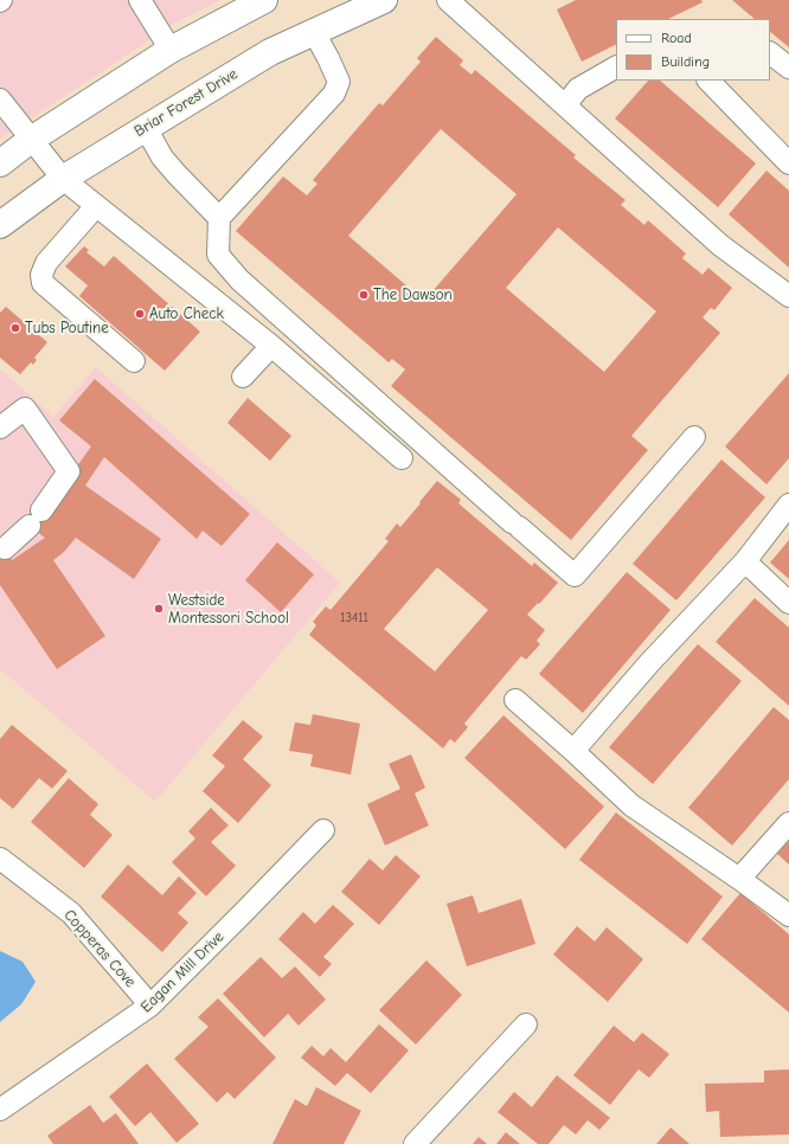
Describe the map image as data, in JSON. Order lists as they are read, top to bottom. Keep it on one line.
{"streets":{"main road":["Briar Forest Drive"],"street":["Copperas Cove","Eagan Mill Drive"]},"crossings":[["Copperas Cove","Eagan Mill Drive"]],"places":["The Dawson","Auto Check","Tubs Poutine","Westside Montessori School"],"house_numbers":["13411"],"legend":["Road","Building"]}
